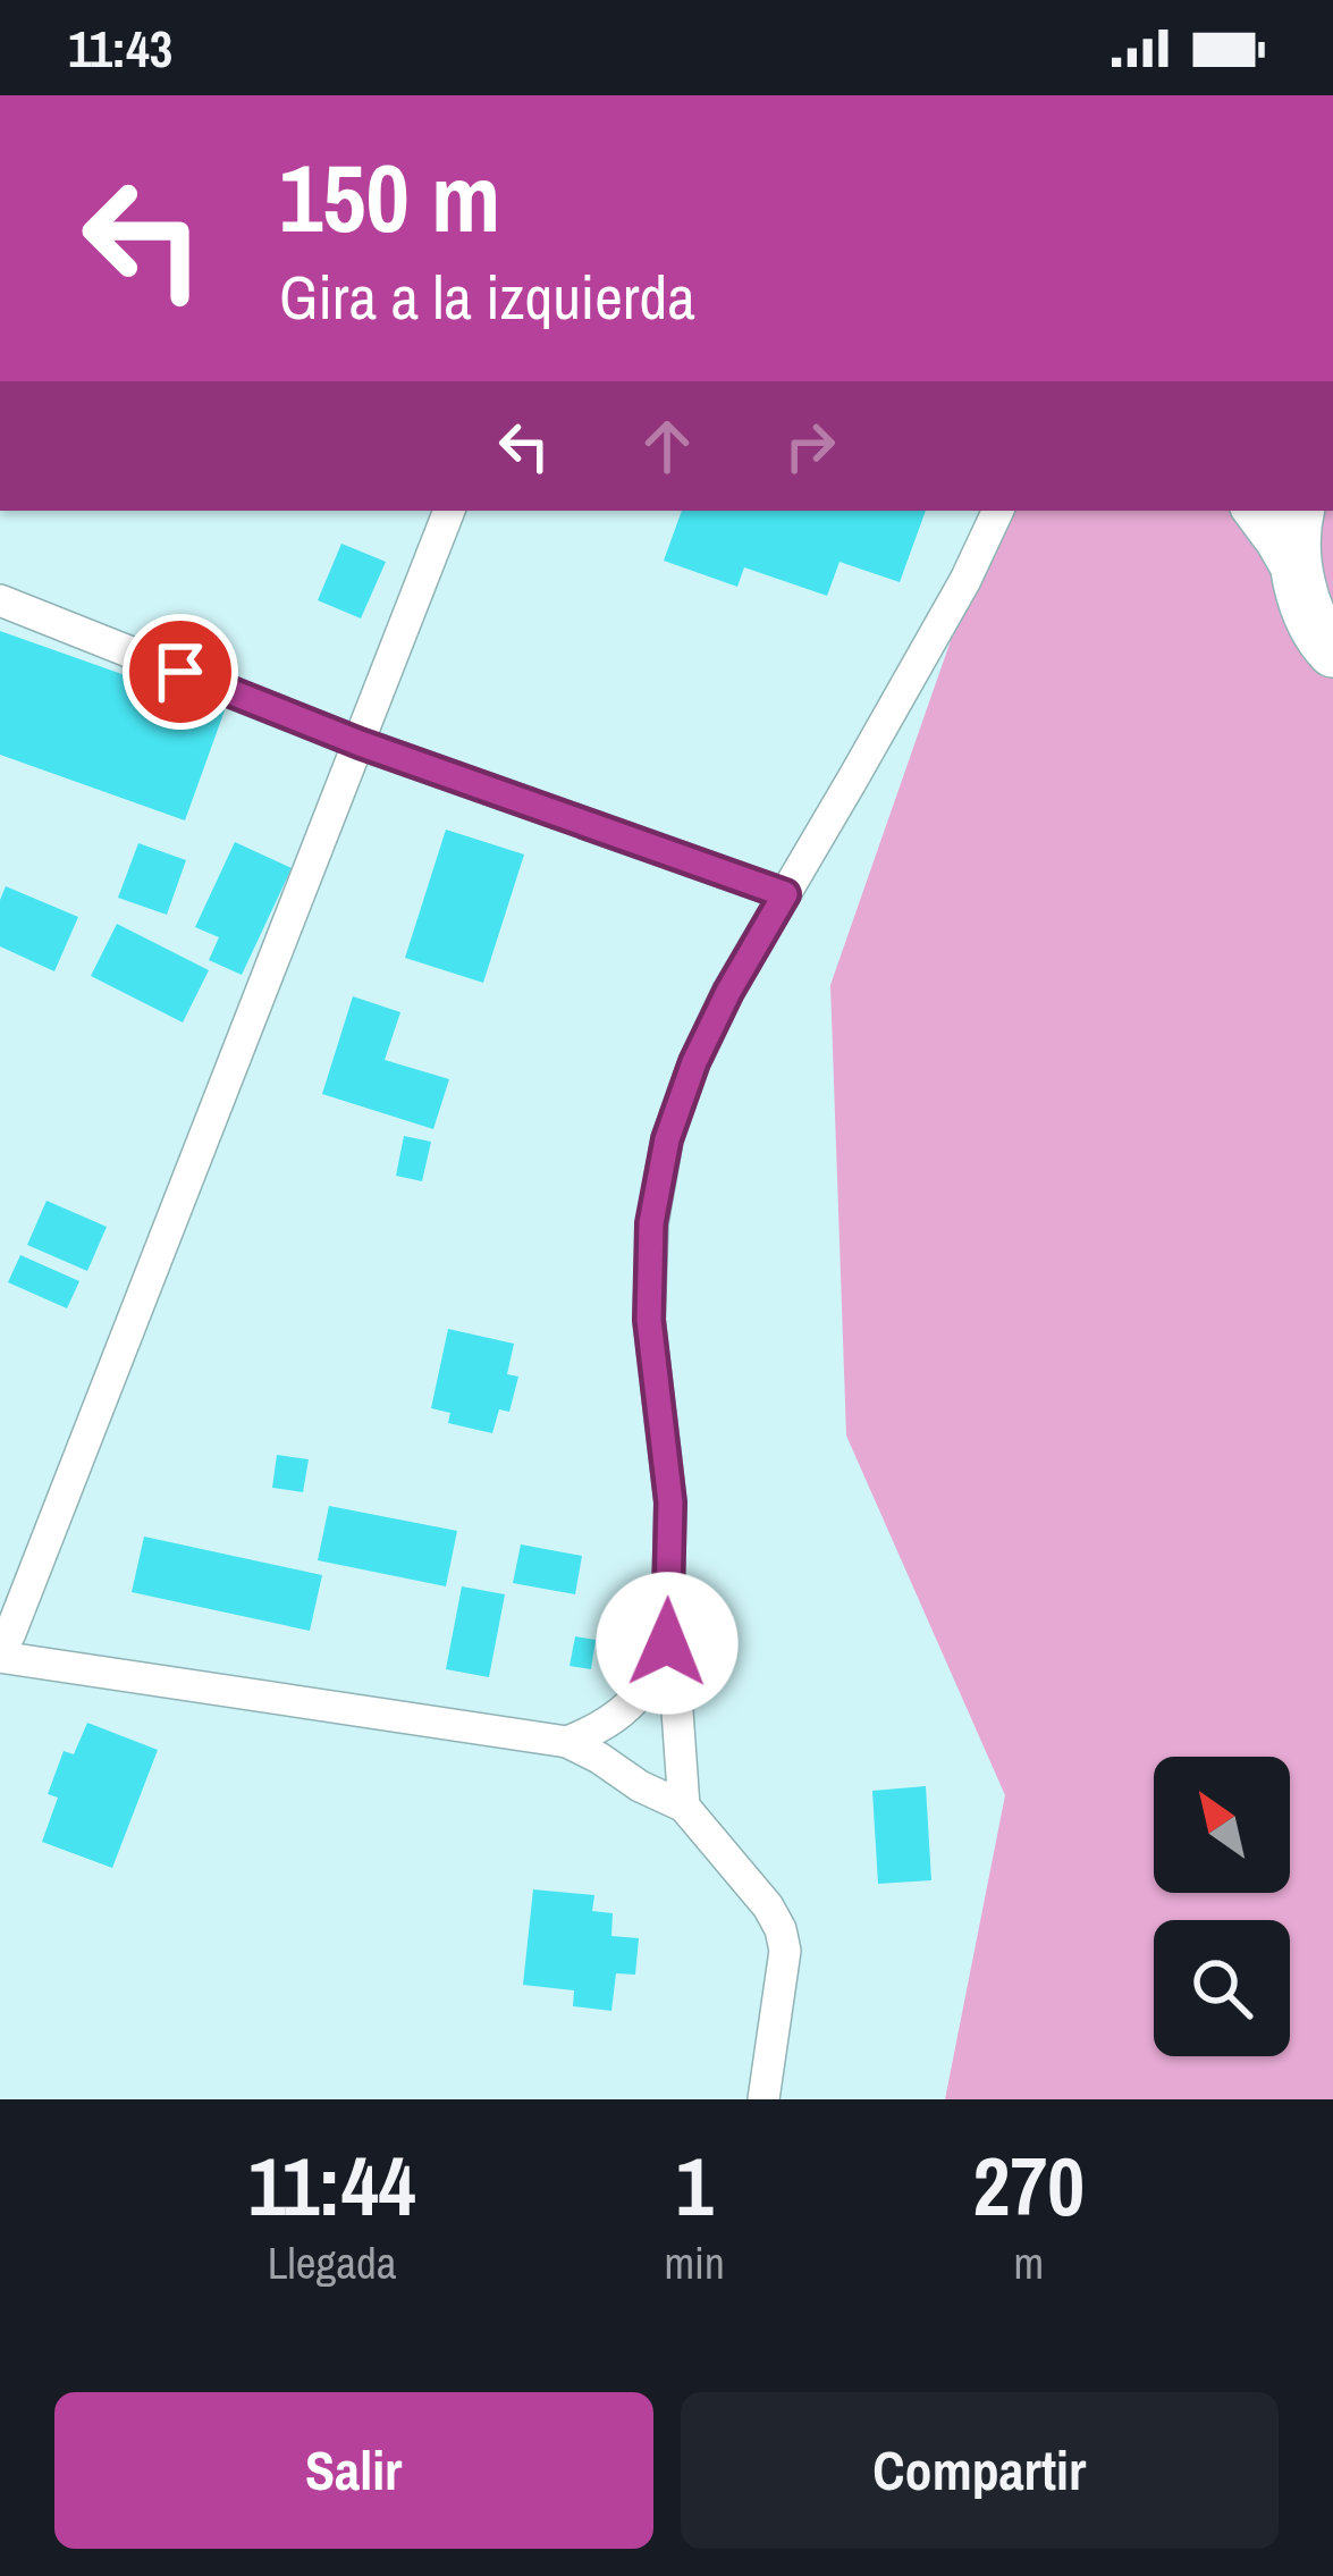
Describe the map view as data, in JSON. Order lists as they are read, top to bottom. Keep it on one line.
{"north":"top left","page":{"status":"11:43","turn":["150 m","Gira a la izquierda"],"eta":["11:44","Llegada","1","min","270","m"],"buttons":["Salir","Compartir"]}}
